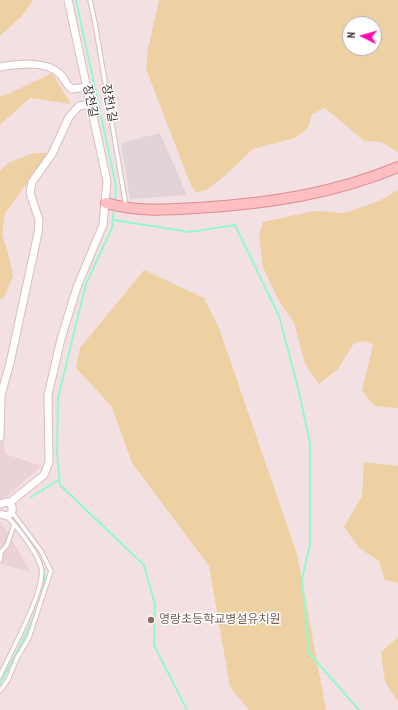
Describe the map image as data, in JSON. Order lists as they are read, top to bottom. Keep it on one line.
{"streets":{"street":["장천길"],"lane":["장천1길"]},"places":["영랑초등학교병설유치원"],"north":"left"}
